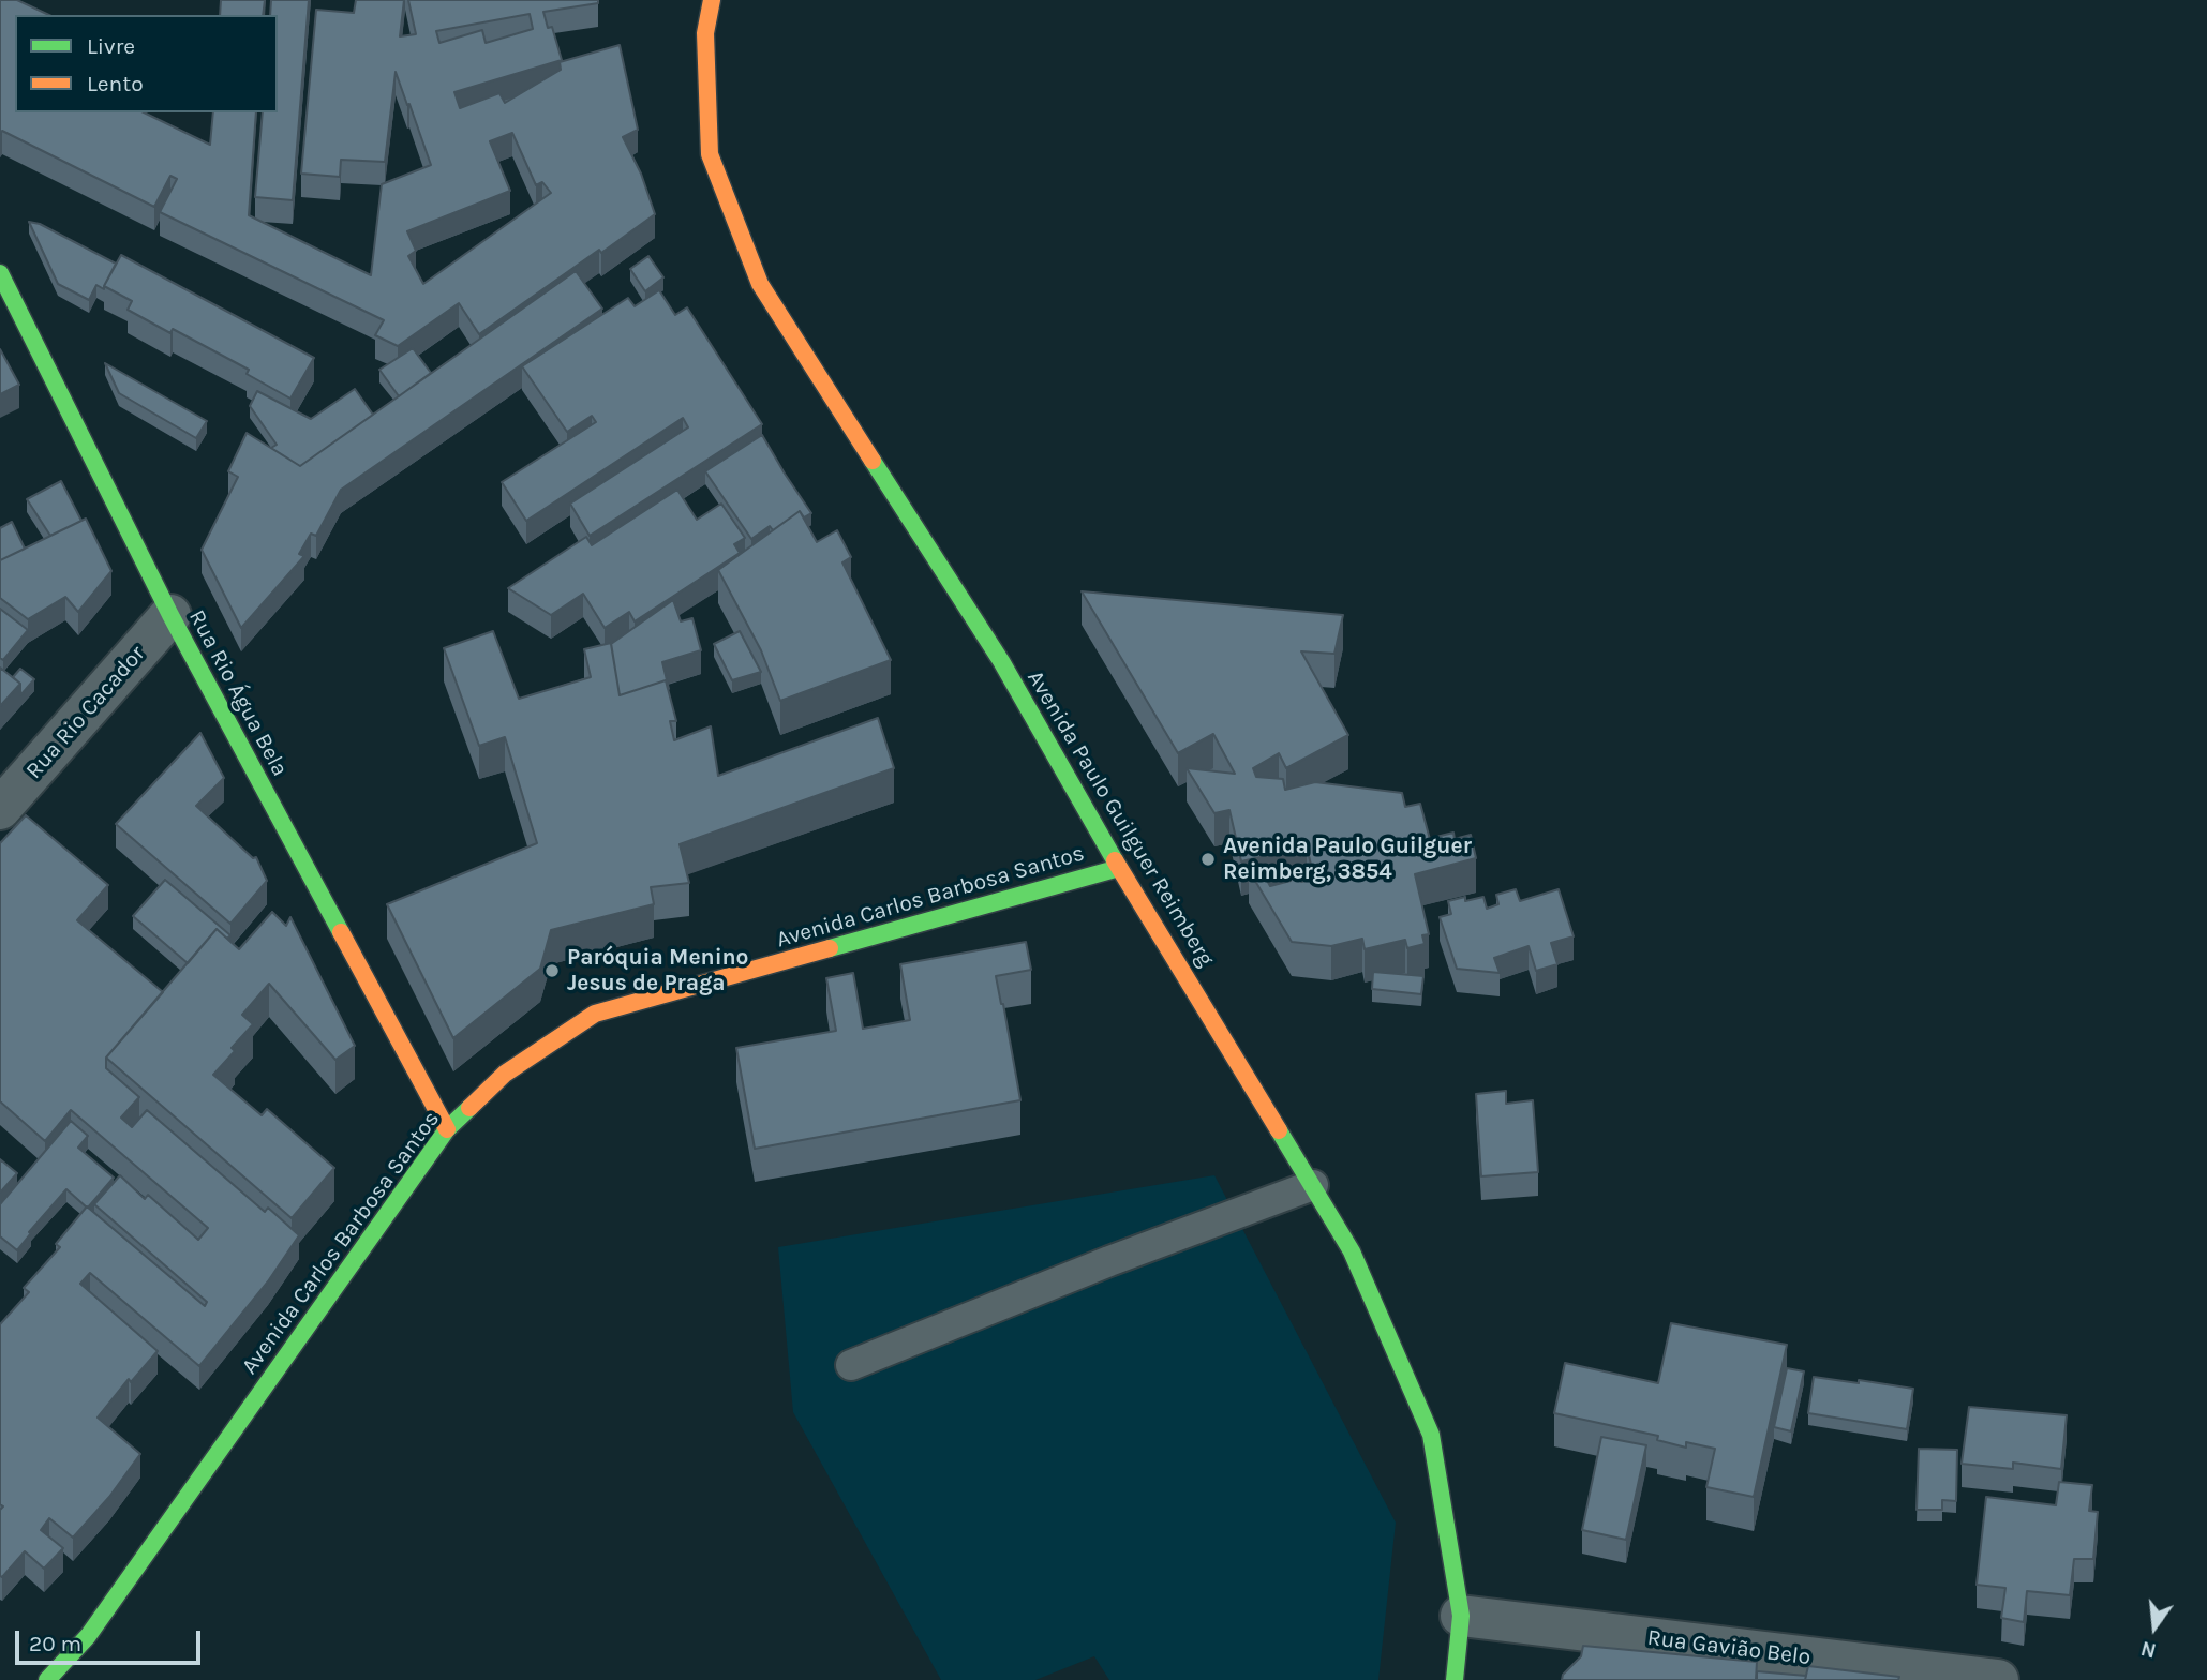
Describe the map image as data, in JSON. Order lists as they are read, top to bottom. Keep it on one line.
{"streets":{"main road":["Rua Rio Água Bela","Avenida Paulo Guilguer Reimberg","Avenida Carlos Barbosa Santos"],"street":["Rua Rio Cacador","Rua Gavião Belo"]},"crossings":[["Rua Rio Água Bela","Rua Rio Cacador"],["Rua Rio Água Bela","Avenida Carlos Barbosa Santos"],["Avenida Paulo Guilguer Reimberg","Avenida Carlos Barbosa Santos"],["Avenida Paulo Guilguer Reimberg","Rua Gavião Belo"]],"places":["Avenida Paulo Guilguer Reimberg, 3854","Paróquia Menino Jesus de Praga"],"legend":["Livre","Lento"],"scale_bar":"20 m","north":"bottom"}
